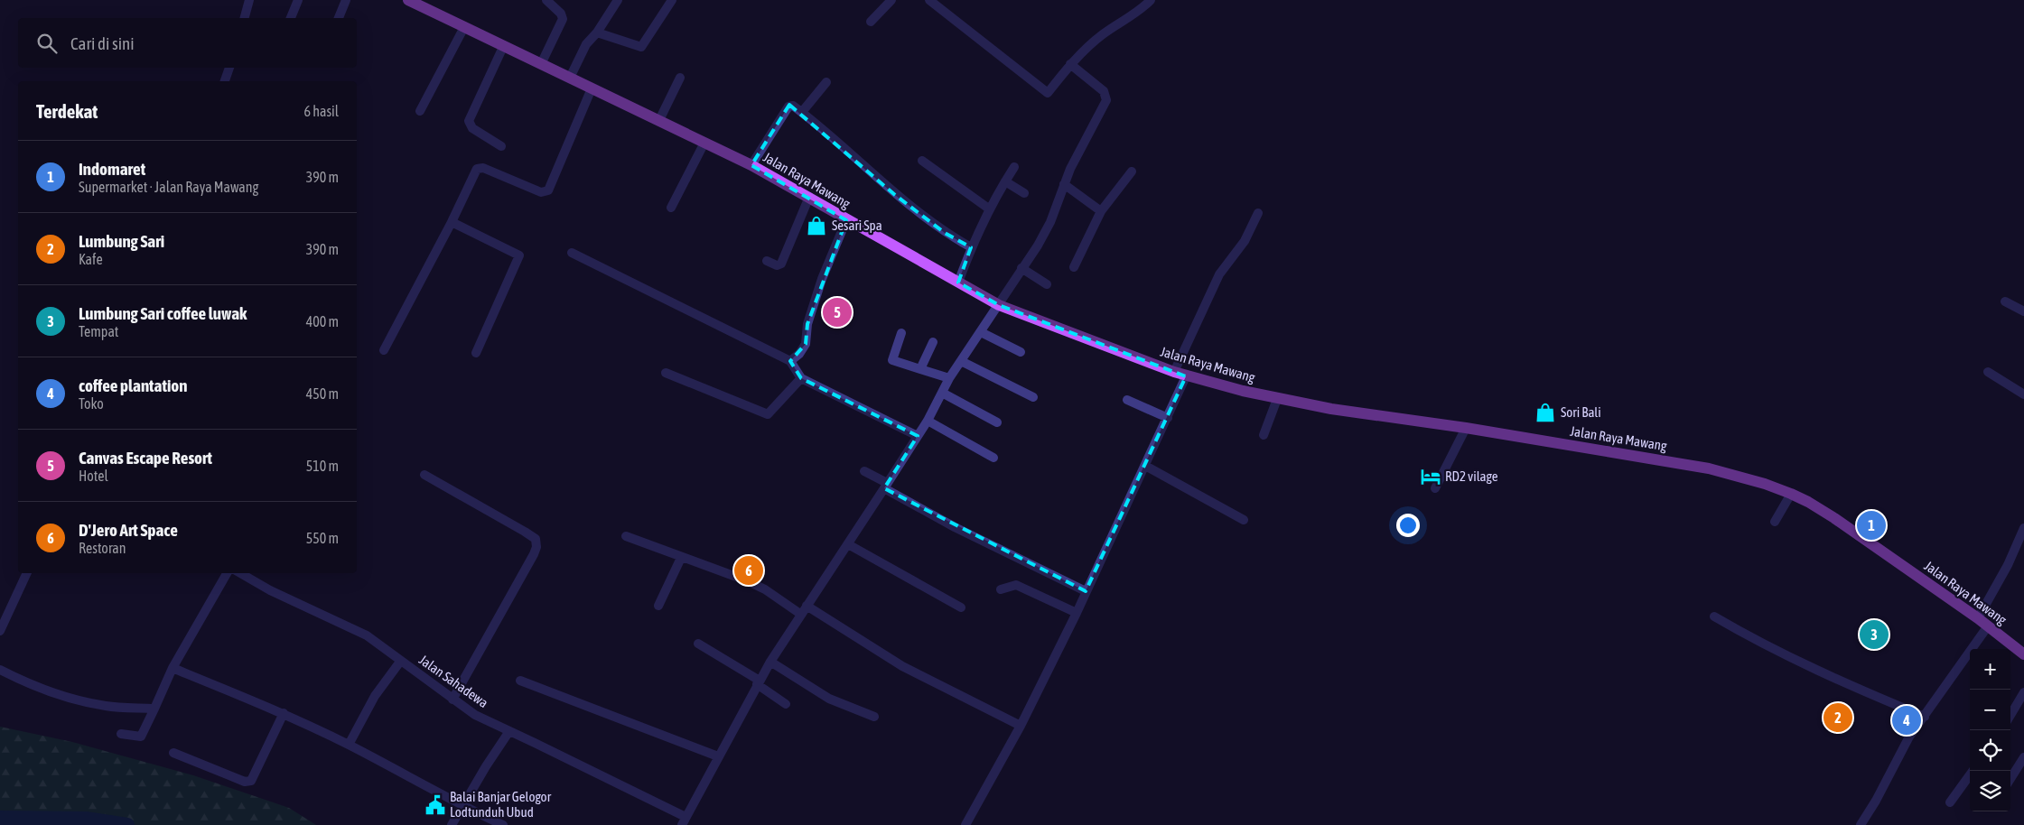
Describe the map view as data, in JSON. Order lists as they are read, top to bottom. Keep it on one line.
{"streets":{"main road":["Jalan Raya Mawang"],"street":["Jalan Sahadewa"]},"places":{"shop":["Sesari Spa","Sori Bali"],"hotel":["RD2 vilage"],"public building":["Balai Banjar Gelogor Lodtunduh Ubud"]},"page":{"search":"Cari di sini","heading":["Terdekat","6 hasil"],"list":[{"mark":"1","name":"Indomaret","note":"Supermarket · Jalan Raya Mawang","value":"390 m"},{"mark":"2","name":"Lumbung Sari","note":"Kafe","value":"390 m"},{"mark":"3","name":"Lumbung Sari coffee luwak","note":"Tempat","value":"400 m"},{"mark":"4","name":"coffee plantation","note":"Toko","value":"450 m"},{"mark":"5","name":"Canvas Escape Resort","note":"Hotel","value":"510 m"},{"mark":"6","name":"D'Jero Art Space","note":"Restoran","value":"550 m"}],"pins":["5","1","6","3","2","4"],"map_buttons":["+","−"]}}
